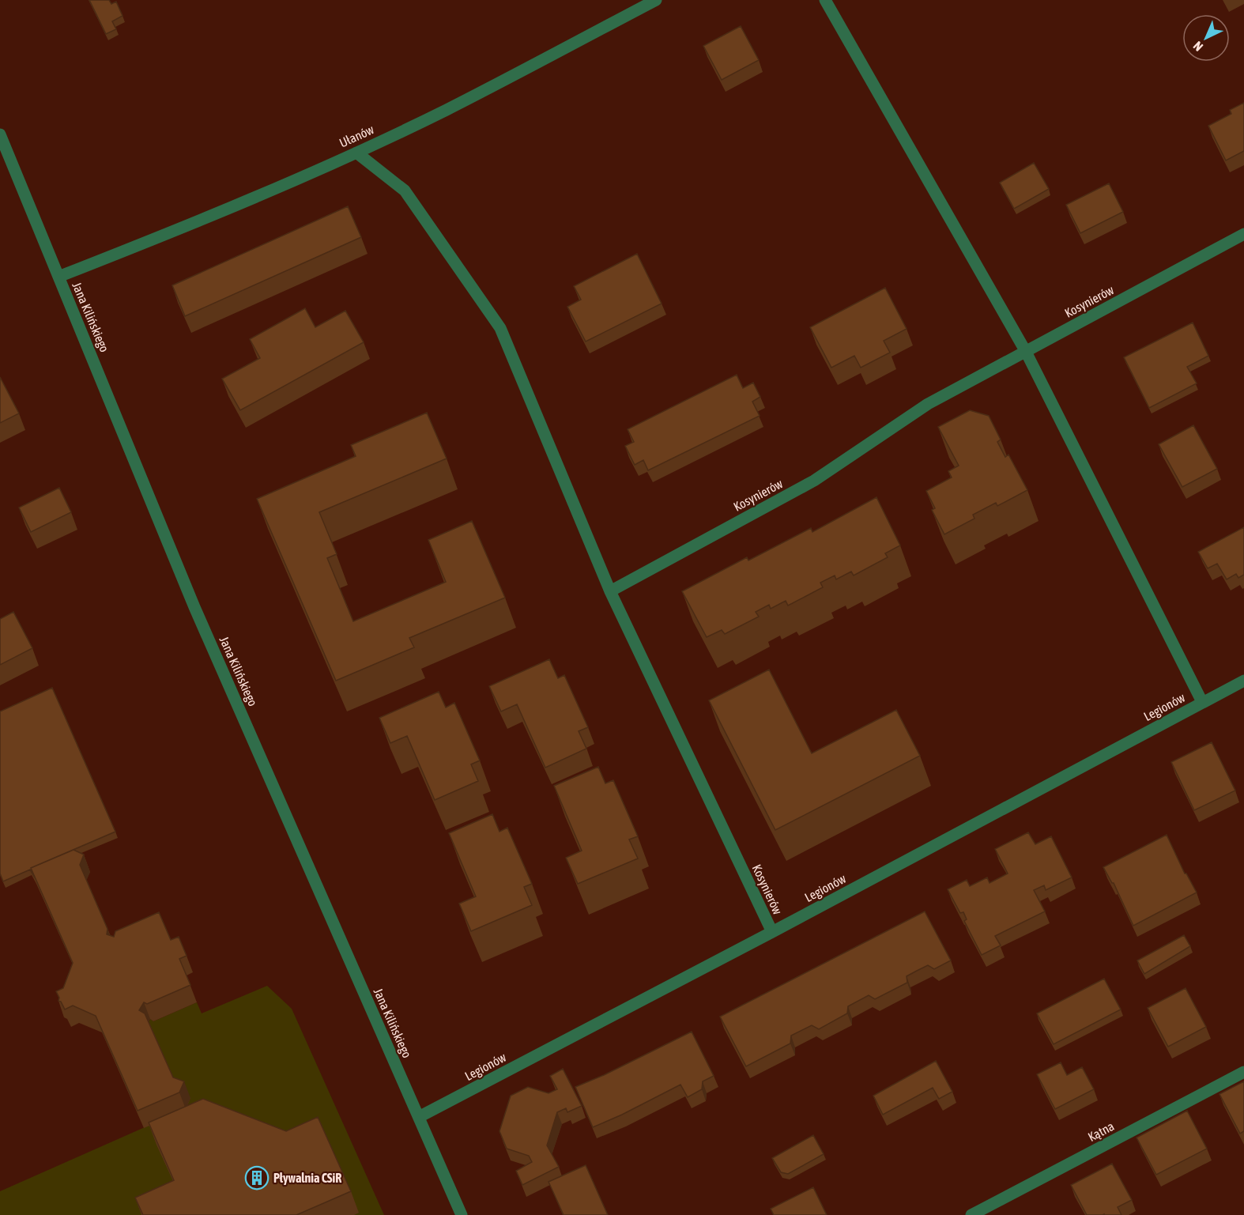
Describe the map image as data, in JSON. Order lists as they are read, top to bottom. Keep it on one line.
{"streets":{"street":["Ułanów","Kosynierów","Jana Kilińskiego","Legionów","Kątna"]},"crossings":[["Ułanów","Jana Kilińskiego"],["Kosynierów","Legionów"],["Jana Kilińskiego","Legionów"]],"places":{"building":["Pływalnia CSiR"]},"north":"bottom left"}
